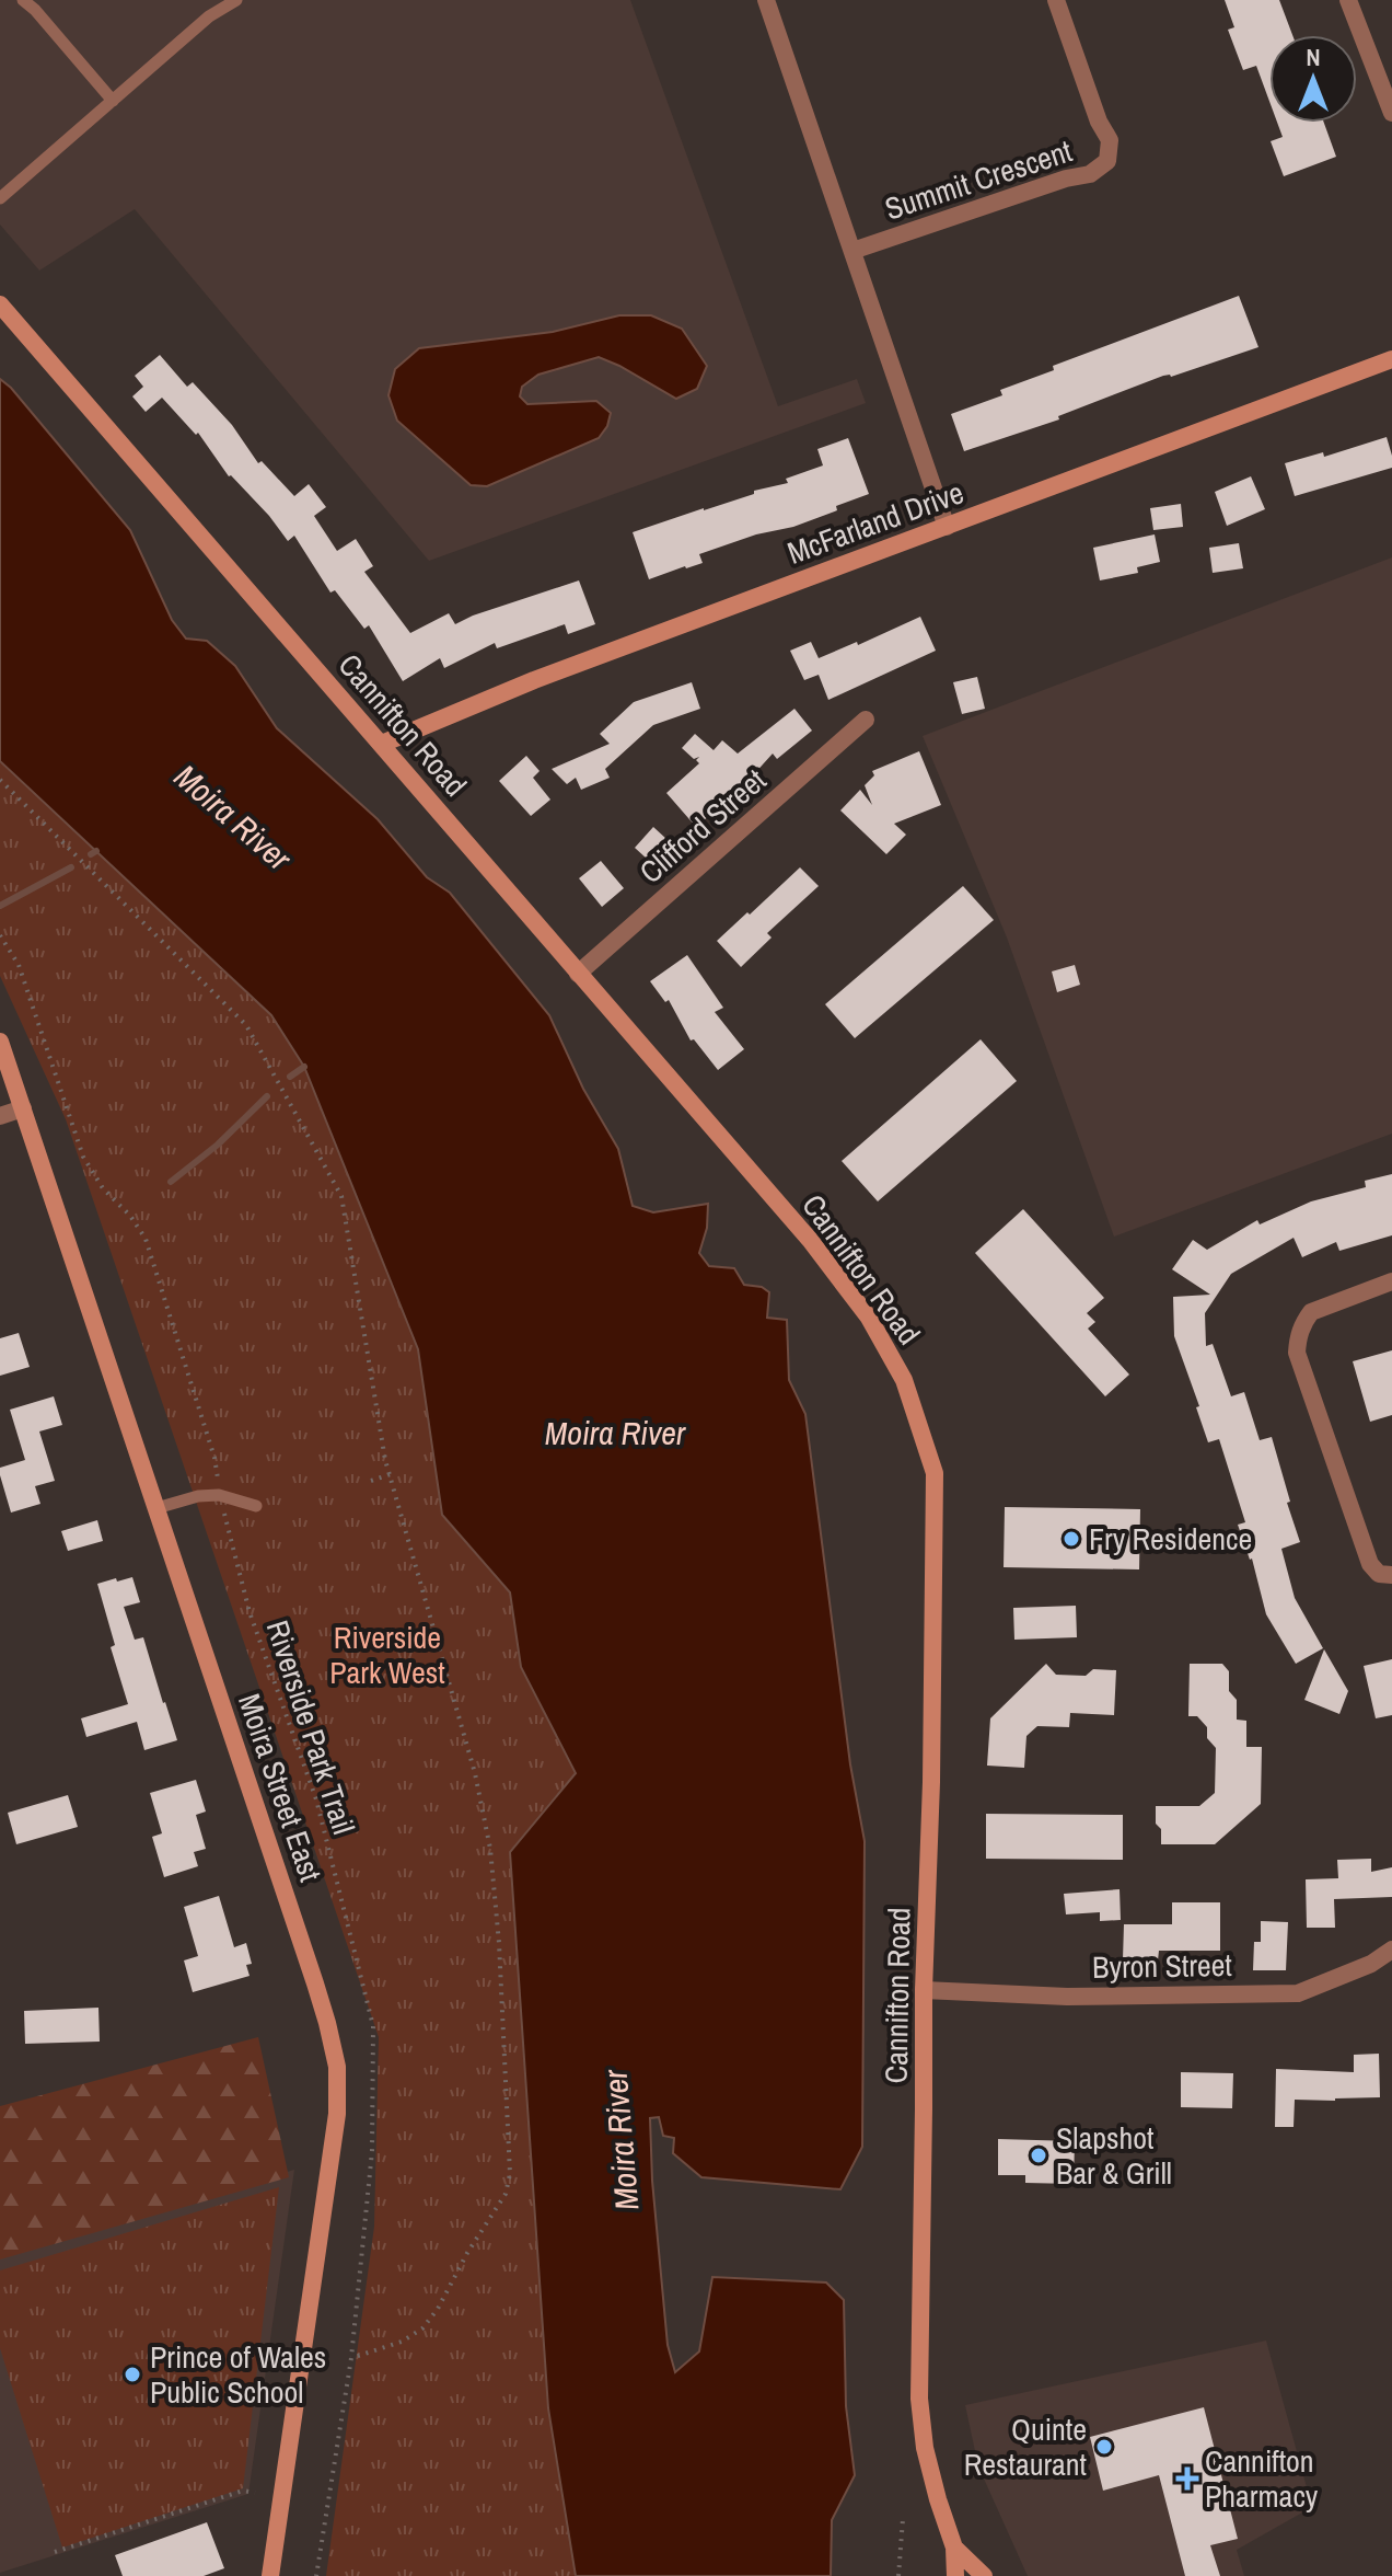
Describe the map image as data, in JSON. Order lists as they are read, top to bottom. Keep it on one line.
{"streets":{"street":["Summit Crescent","McFarland Drive","Cannifton Road","Clifford Street","Moira Street East","Byron Street"],"path":["Riverside Park Trail"]},"crossings":[["Summit Crescent","McFarland Drive"],["McFarland Drive","Cannifton Road"],["Cannifton Road","Clifford Street"],["Cannifton Road","Byron Street"]],"water":["Moira River"],"parks":["Riverside Park West"],"places":{"other":["Fry Residence","Slapshot Bar & Grill","Prince of Wales Public School","Quinte Restaurant"],"health":["Cannifton Pharmacy"]},"north":"top"}
